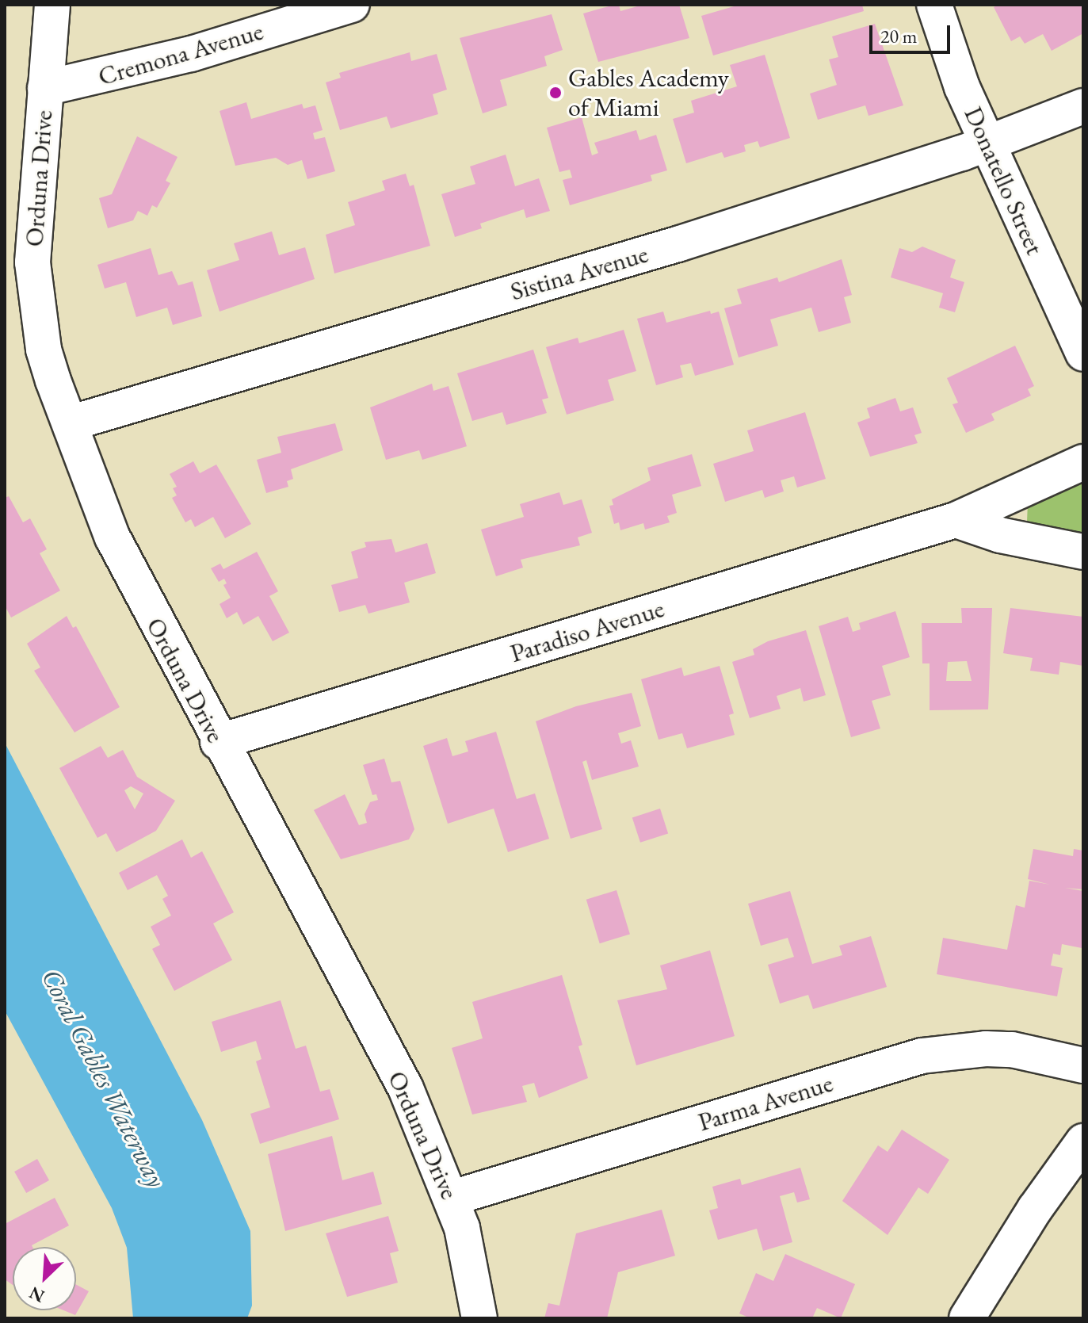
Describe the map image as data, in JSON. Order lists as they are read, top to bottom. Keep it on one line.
{"streets":{"street":["Cremona Avenue","Orduna Drive","Donatello Street","Sistina Avenue","Paradiso Avenue","Parma Avenue"]},"crossings":[["Cremona Avenue","Orduna Drive"],["Orduna Drive","Sistina Avenue"],["Orduna Drive","Paradiso Avenue"],["Orduna Drive","Parma Avenue"],["Donatello Street","Sistina Avenue"]],"water":["Coral Gables Waterway"],"places":["Gables Academy of Miami"],"scale_bar":"20 m","north":"bottom left"}
